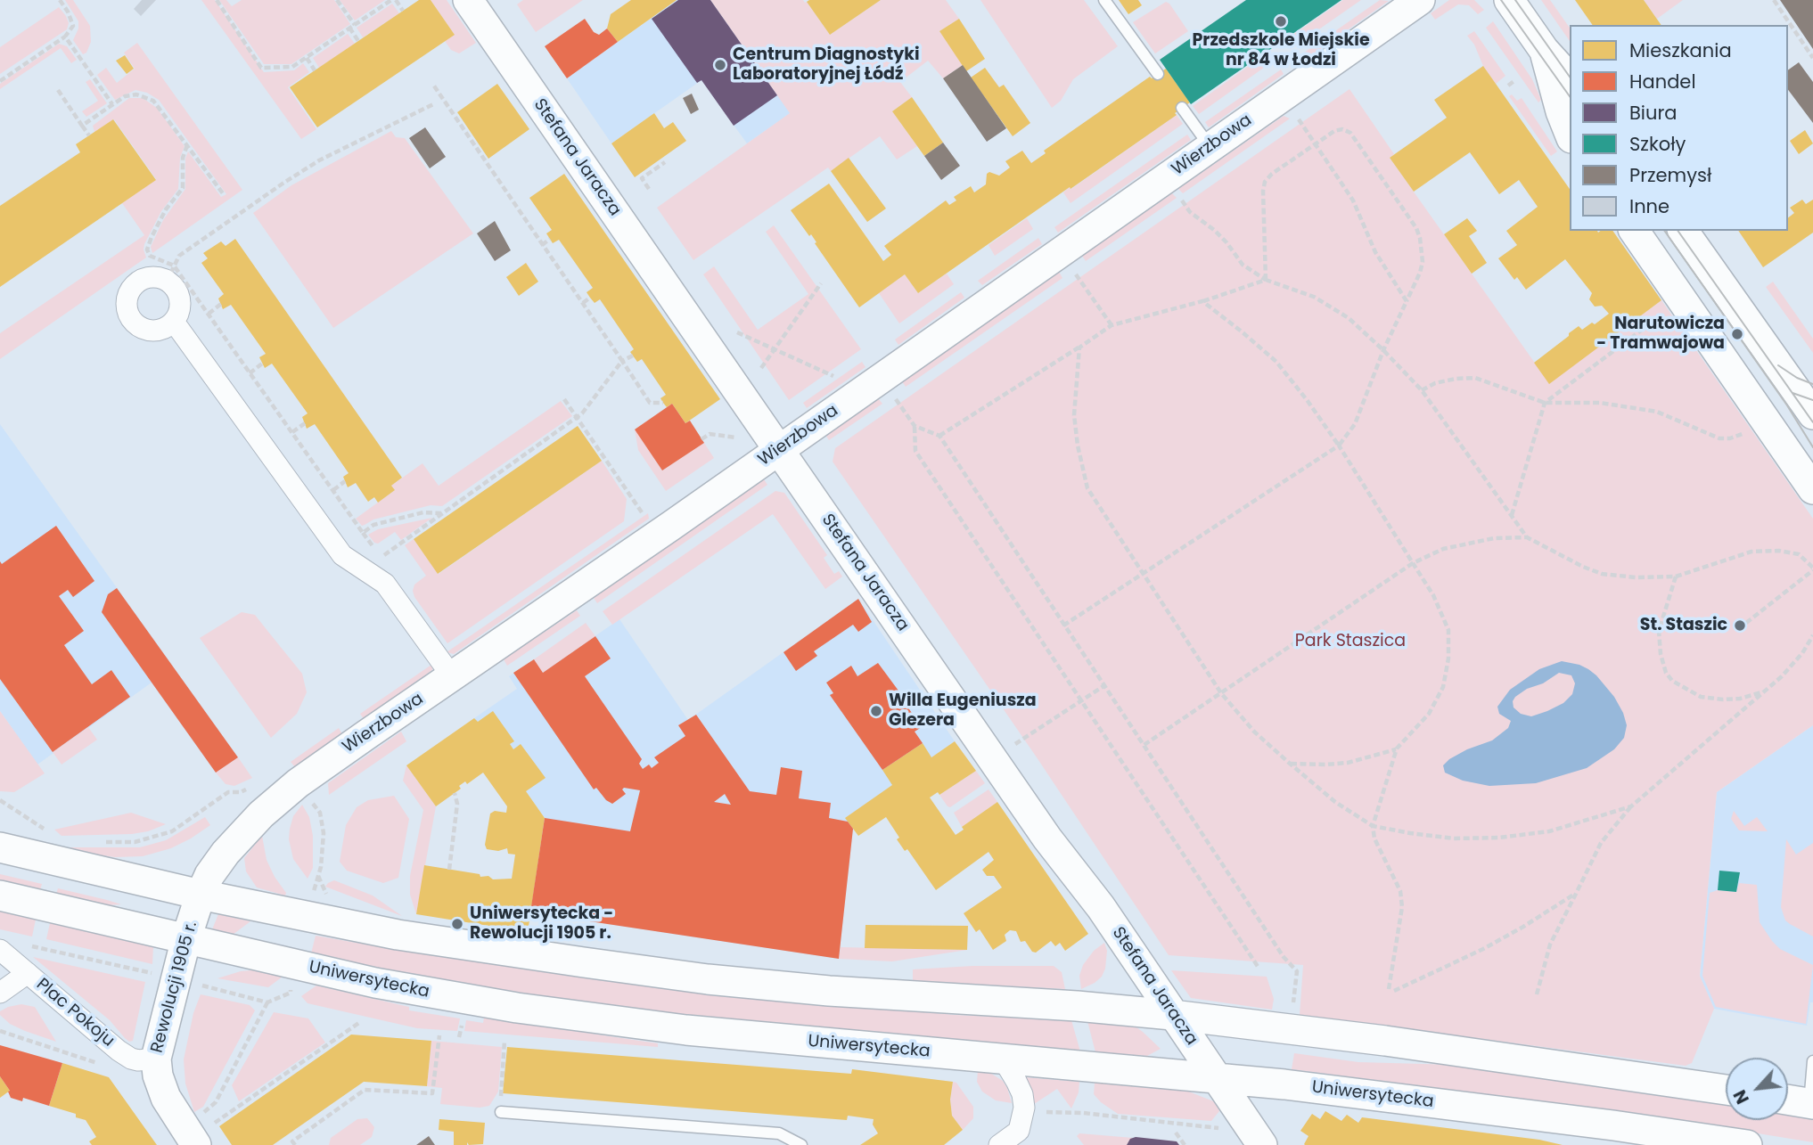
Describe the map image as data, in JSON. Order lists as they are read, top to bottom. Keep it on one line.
{"streets":{"street":["Wierzbowa","Stefana Jaracza","Uniwersytecka","Rewolucji 1905 r.","Plac Pokoju"]},"crossings":[["Wierzbowa","Stefana Jaracza"],["Wierzbowa","Rewolucji 1905 r."],["Stefana Jaracza","Uniwersytecka"],["Uniwersytecka","Rewolucji 1905 r."],["Rewolucji 1905 r.","Plac Pokoju"]],"parks":["Park Staszica"],"places":["Przedszkole Miejskie nr 84 w Łodzi","Centrum Diagnostyki Laboratoryjnej Łódź","Narutowicza - Tramwajowa","St. Staszic","Willa Eugeniusza Glezera","Uniwersytecka - Rewolucji 1905 r."],"legend":["Mieszkania","Handel","Biura","Szkoły","Przemysł","Inne"],"north":"bottom left"}
